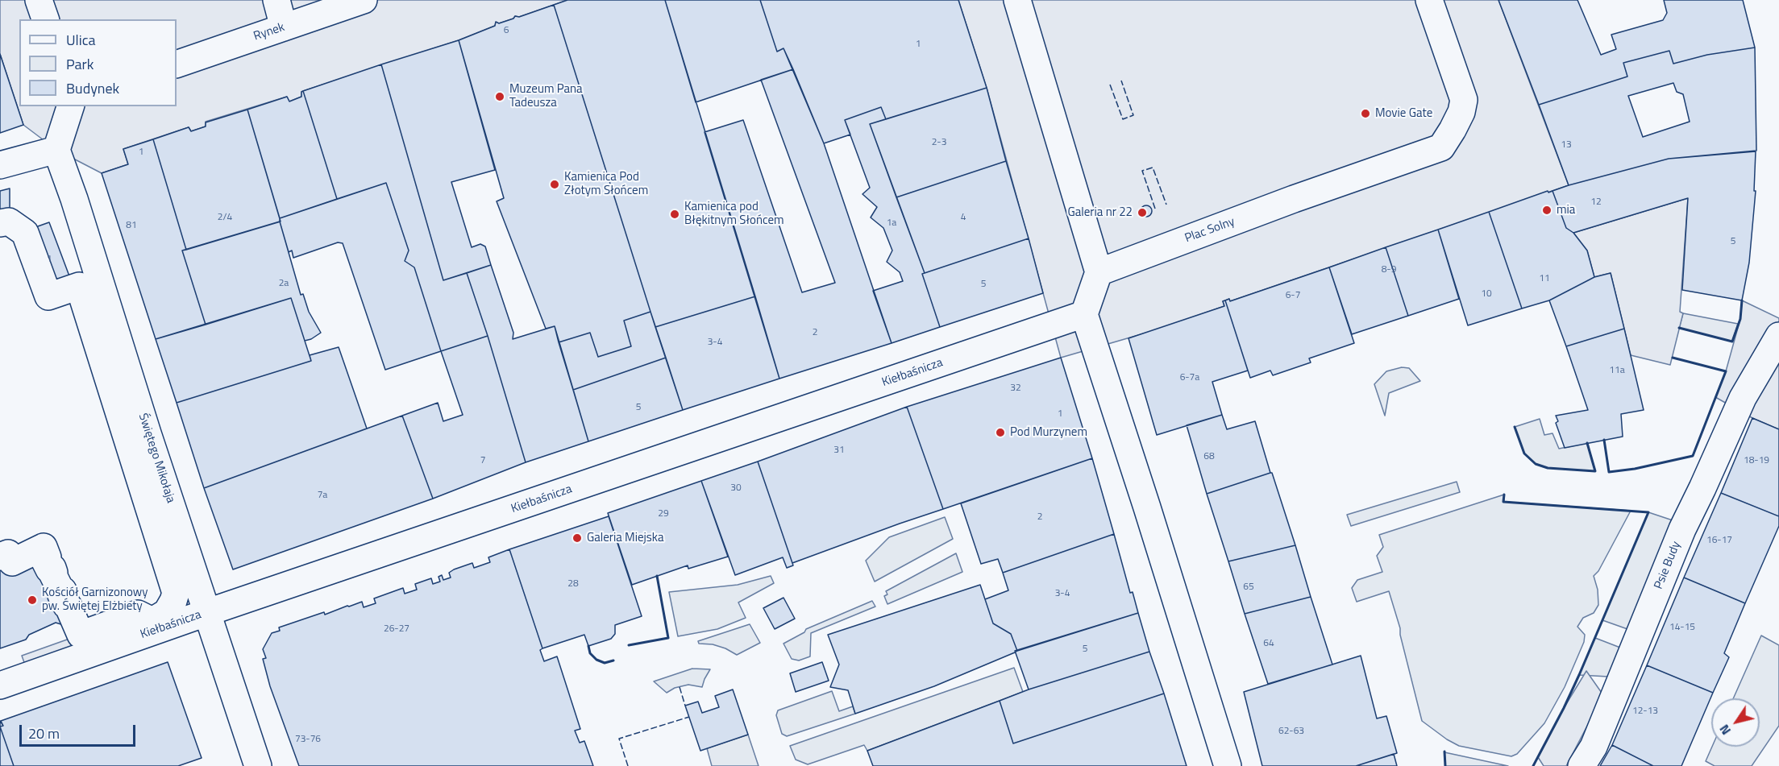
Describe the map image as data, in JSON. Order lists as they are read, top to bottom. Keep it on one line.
{"streets":{"street":["Rynek","Plac Solny","Kiełbaśnicza","Świętego Mikołaja","Psie Budy"]},"crossings":[["Kiełbaśnicza","Świętego Mikołaja"]],"places":["Muzeum Pana Tadeusza","Movie Gate","Kamienica Pod Złotym Słońcem","mia","Galeria nr 22","Kamienica pod Błękitnym Słońcem","Pod Murzynem","Galeria Miejska","Kościół Garnizonowy pw. Świętej Elżbiety"],"house_numbers":["6","1","2-3","13","1","12","2/4","4","1a","81","5","1","8-9","11","2a","5","10","6-7","2","3-4","11a","6-7a","32","5","1","31","68","7","18-19","30","7a","29","2","16-17","28","65","3-4","14-15","26-27","64","5","12-13","62-63","73-76"],"legend":["Ulica","Park","Budynek"],"scale_bar":"20 m","north":"bottom left"}
